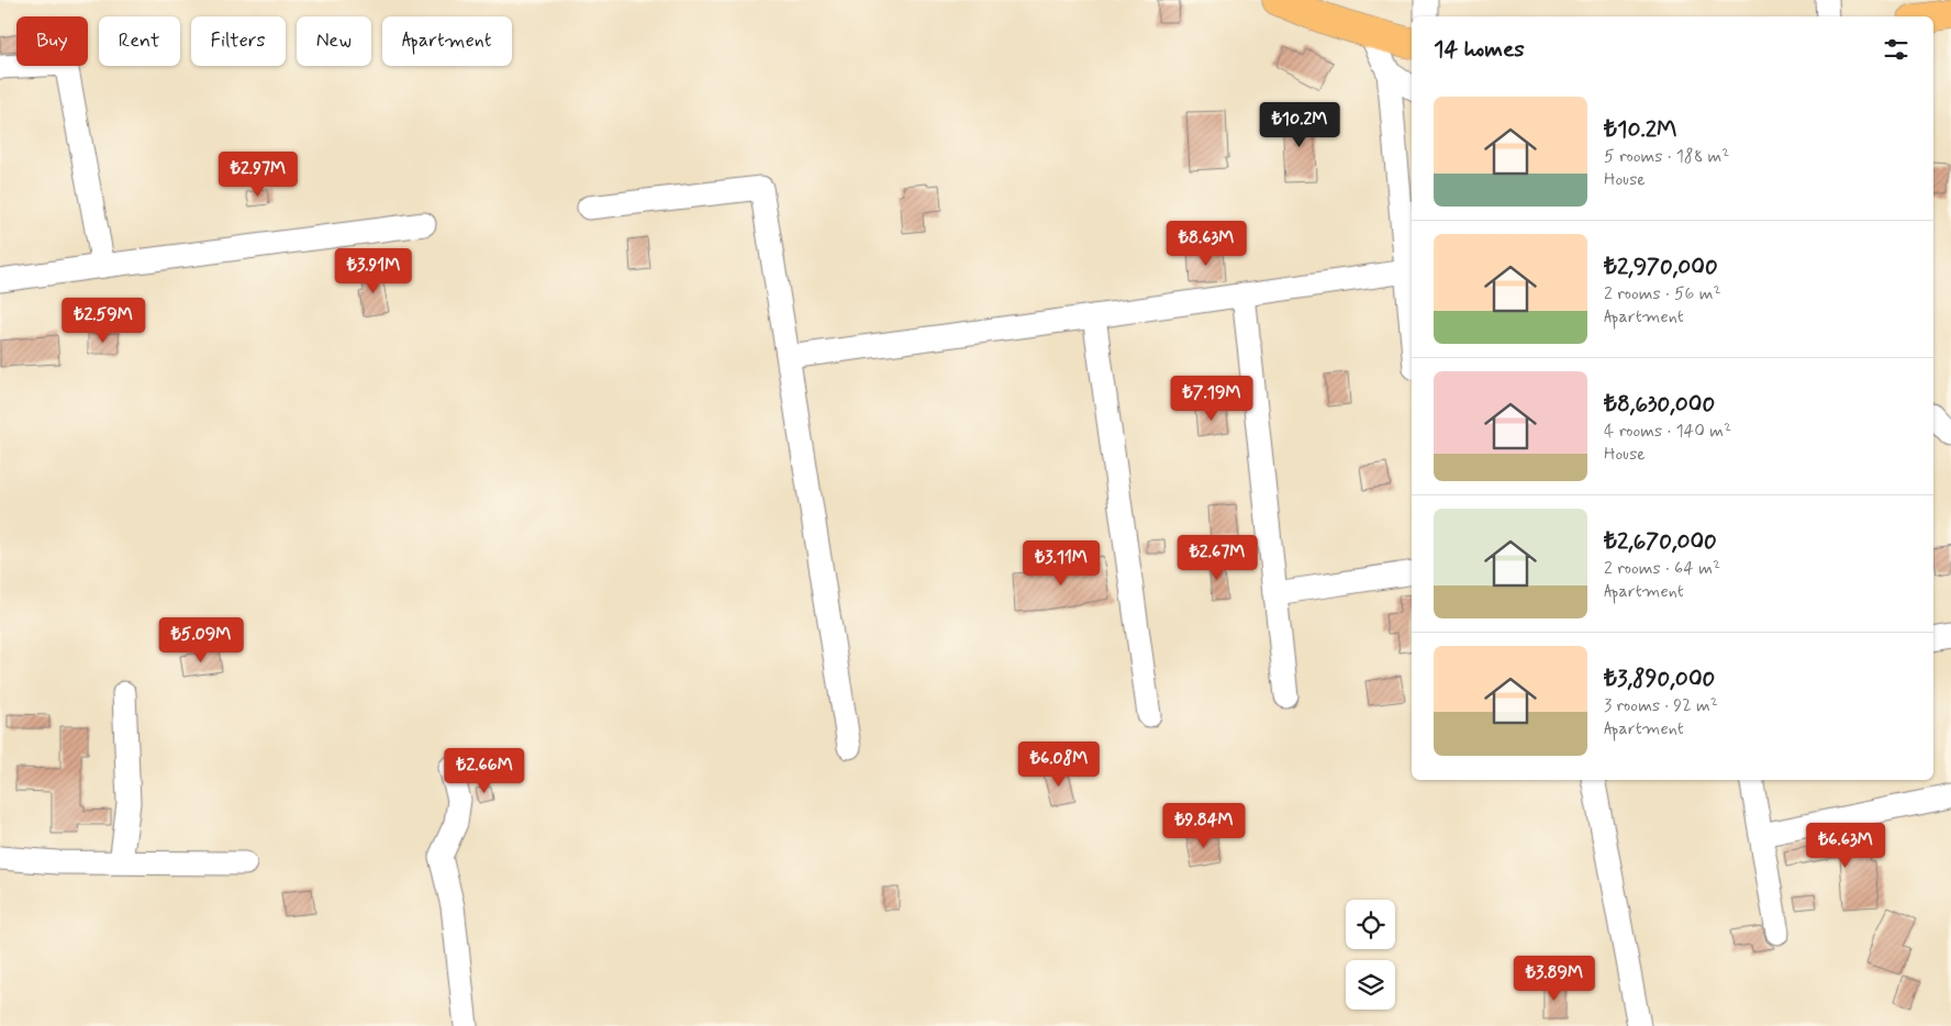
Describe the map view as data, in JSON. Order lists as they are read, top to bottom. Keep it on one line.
{"page":{"chip":["Buy","Rent","Filters","New","Apartment"],"heading":"14 homes","list":[{"name":"₺10.2M","note":"5 rooms · 188 m² · House"},{"name":"₺2,970,000","note":"2 rooms · 56 m² · Apartment"},{"name":"₺8,630,000","note":"4 rooms · 140 m² · House"},{"name":"₺2,670,000","note":"2 rooms · 64 m² · Apartment"},{"name":"₺3,890,000","note":"3 rooms · 92 m² · Apartment"}],"price":["₺10.2M","₺2.97M","₺8.63M","₺3.91M","₺2.59M","₺7.19M","₺2.67M","₺3.11M","₺5.09M","₺6.08M","₺2.66M","₺9.84M","₺6.63M","₺3.89M"]}}
